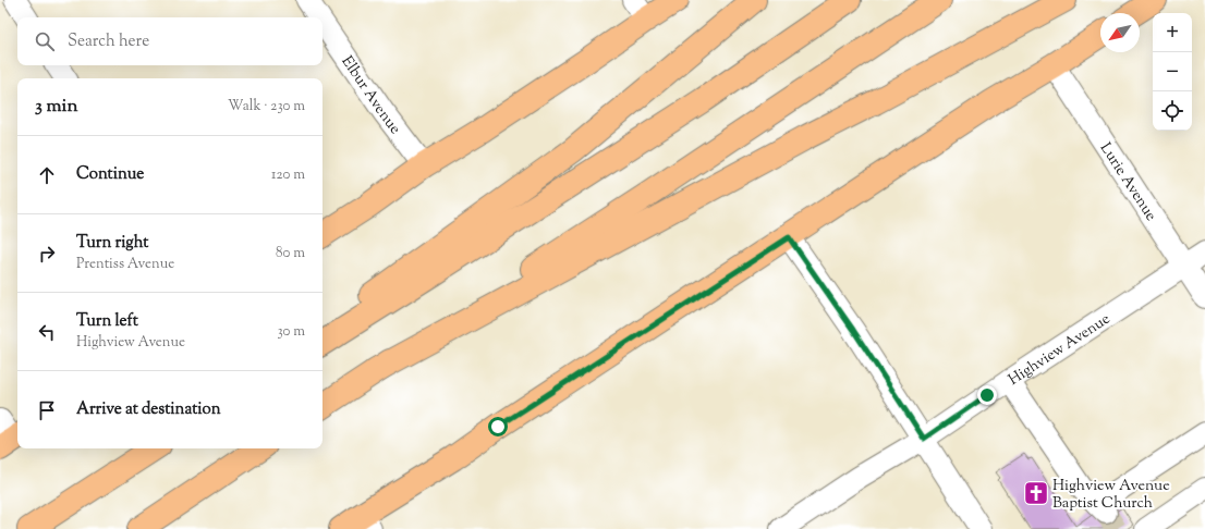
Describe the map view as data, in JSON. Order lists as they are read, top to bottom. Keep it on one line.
{"streets":{"street":["Elbur Avenue","Lurie Avenue","Highview Avenue"]},"crossings":[["Lurie Avenue","Highview Avenue"]],"places":{"church":["Highview Avenue Baptist Church"]},"north":"bottom left","page":{"map_buttons":["+","−"],"search":"Search here","heading":["3 min","Walk · 230 m"],"list":[["Continue","120 m"],["Turn right","Prentiss Avenue","80 m"],["Turn left","Highview Avenue","30 m"],"Arrive at destination"]}}
